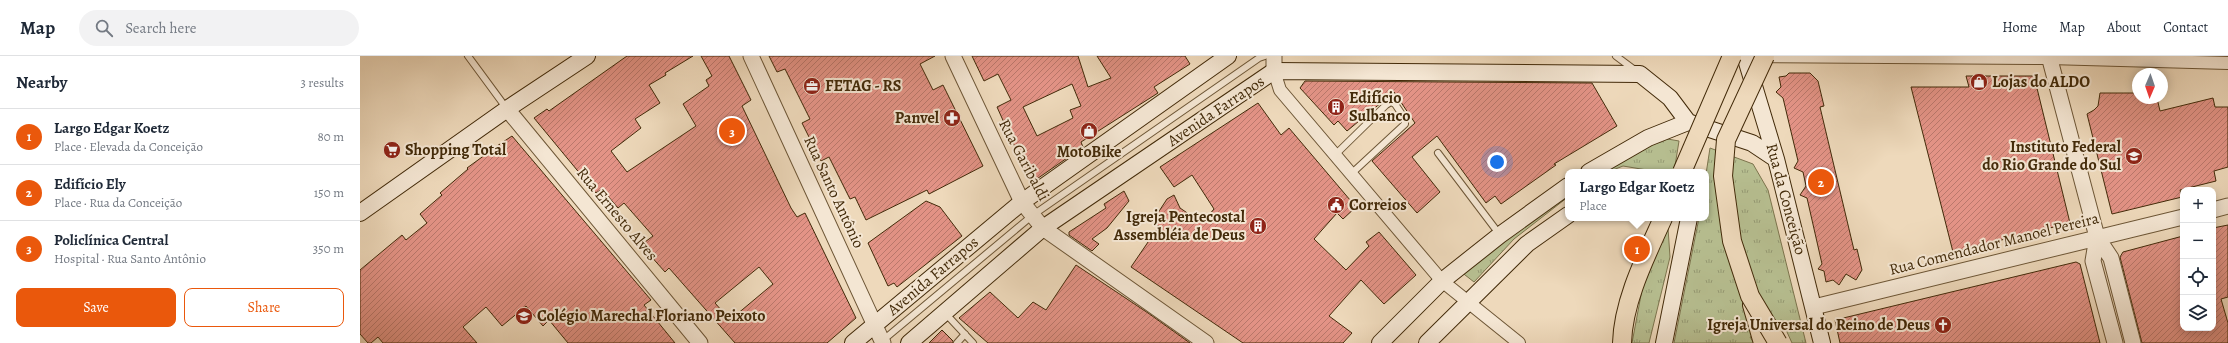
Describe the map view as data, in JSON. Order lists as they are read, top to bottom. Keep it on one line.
{"streets":{"main road":["Avenida Farrapos","Rua da Conceição"],"street":["Rua Garibaldi","Rua Santo Antônio","Rua Ernesto Alves","Rua Comendador Manoel Pereira"]},"crossings":[["Avenida Farrapos","Rua Garibaldi"],["Avenida Farrapos","Rua Santo Antônio"],["Rua da Conceição","Rua Comendador Manoel Pereira"]],"places":{"shop":["Lojas do ALDO","MotoBike"],"office":["FETAG - RS"],"building":["Edifício Sulbanco","Igreja Pentecostal Assembléia de Deus"],"pharmacy":["Panvel"],"supermarket":["Shopping Total"],"school or university":["Instituto Federal do Rio Grande do Sul","Colégio Marechal Floriano Peixoto"],"public building":["Correios"],"church":["Igreja Universal do Reino de Deus"]},"north":"bottom","page":{"header":"Map","search":"Search here","nav":["Home","Map","About","Contact"],"heading":["Nearby","3 results"],"list":[{"mark":"1","name":"Largo Edgar Koetz","note":"Place · Elevada da Conceição","value":"80 m"},{"mark":"2","name":"Edifício Ely","note":"Place · Rua da Conceição","value":"150 m"},{"mark":"3","name":"Policlínica Central","note":"Hospital · Rua Santo Antônio","value":"350 m"}],"pins":["3","2","1"],"popup":["Largo Edgar Koetz","Place"],"map_buttons":["+","−"],"buttons":["Save","Share"]}}
